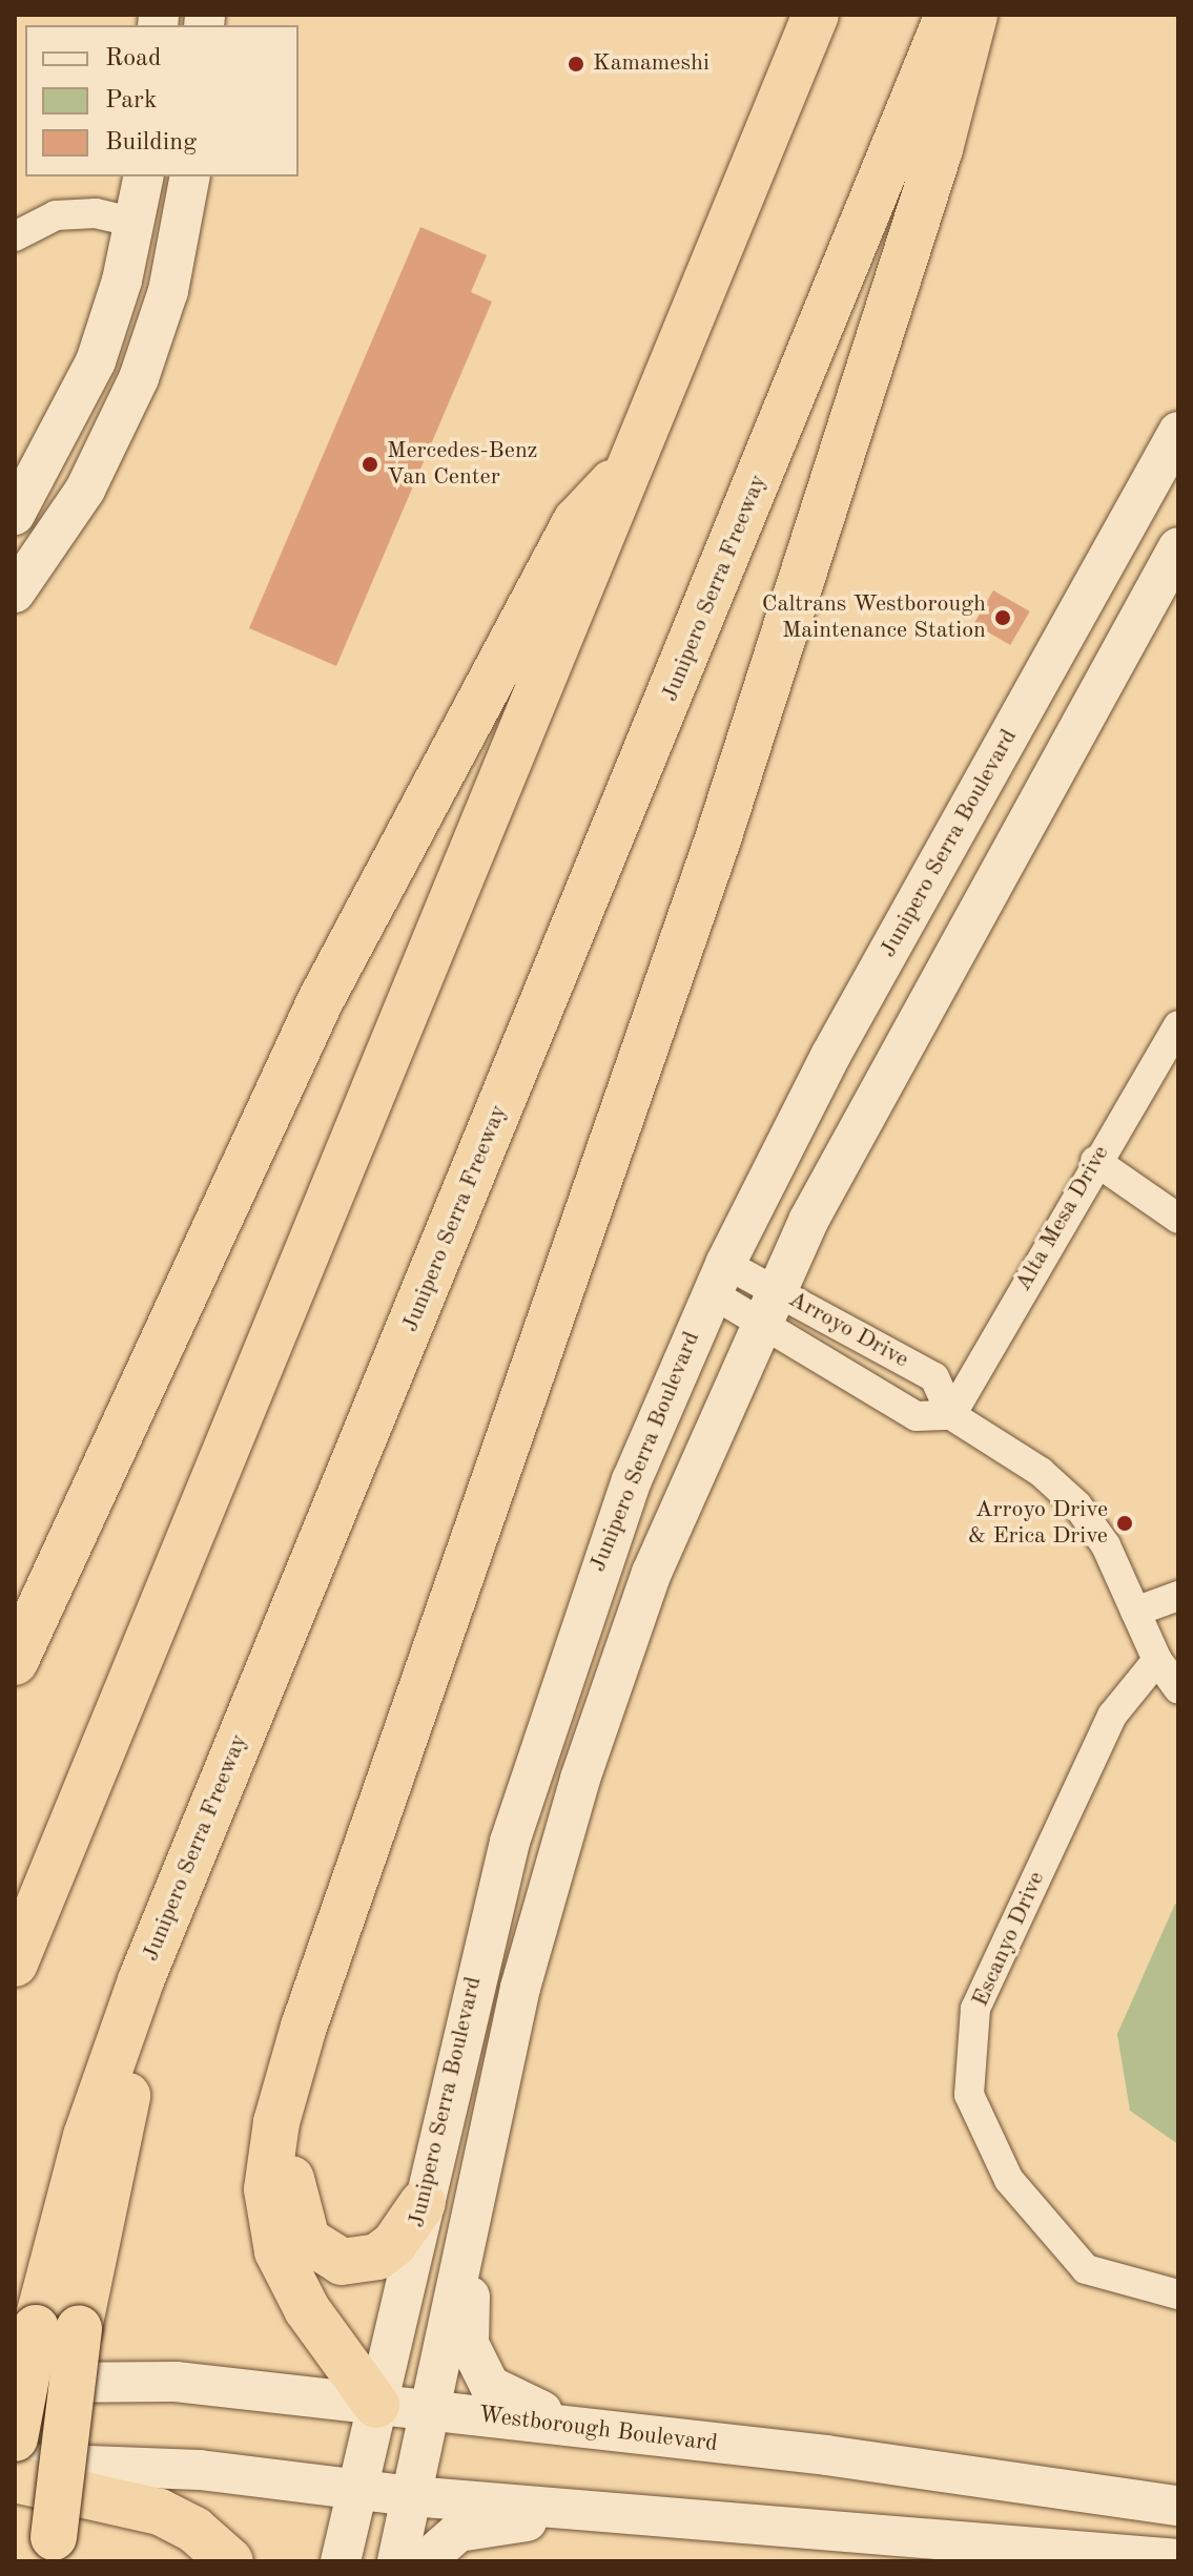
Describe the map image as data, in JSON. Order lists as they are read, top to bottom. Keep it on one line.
{"streets":{"highway":["Junipero Serra Freeway"],"main road":["Junipero Serra Boulevard","Westborough Boulevard"],"street":["Alta Mesa Drive","Arroyo Drive","Escanyo Drive"]},"crossings":[["Junipero Serra Boulevard","Arroyo Drive"],["Junipero Serra Boulevard","Westborough Boulevard"],["Alta Mesa Drive","Arroyo Drive"],["Arroyo Drive","Escanyo Drive"]],"places":["Kamameshi","Mercedes-Benz Van Center","Caltrans Westborough Maintenance Station","Arroyo Drive & Erica Drive"],"legend":["Road","Park","Building"]}
